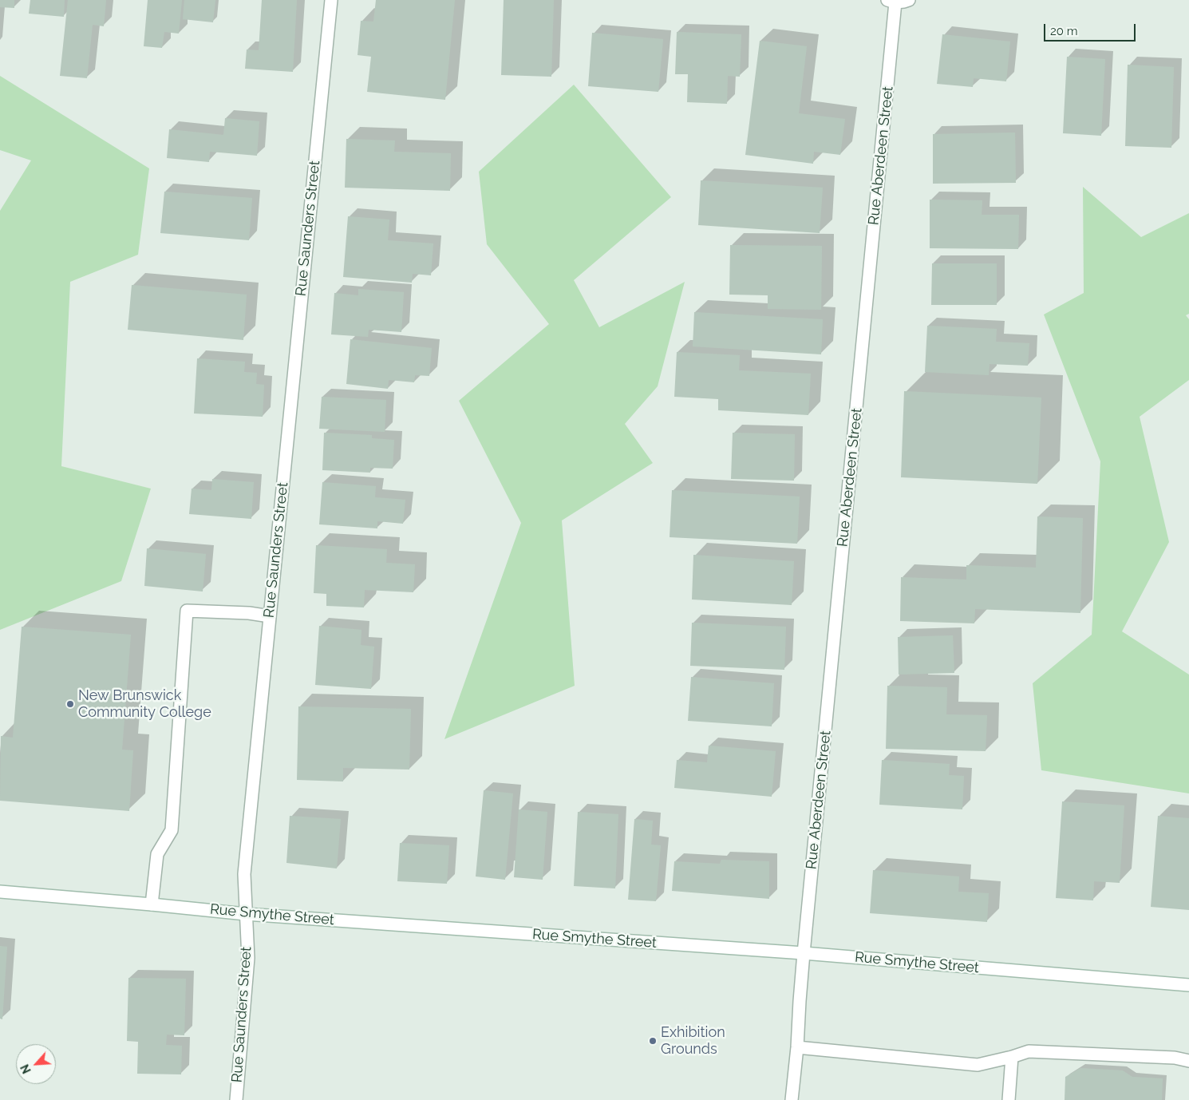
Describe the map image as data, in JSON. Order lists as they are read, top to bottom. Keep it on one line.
{"streets":{"street":["Rue Aberdeen Street","Rue Saunders Street","Rue Smythe Street"]},"crossings":[["Rue Aberdeen Street","Rue Smythe Street"],["Rue Saunders Street","Rue Smythe Street"]],"places":["New Brunswick Community College","Exhibition Grounds"],"scale_bar":"20 m","north":"bottom left"}
